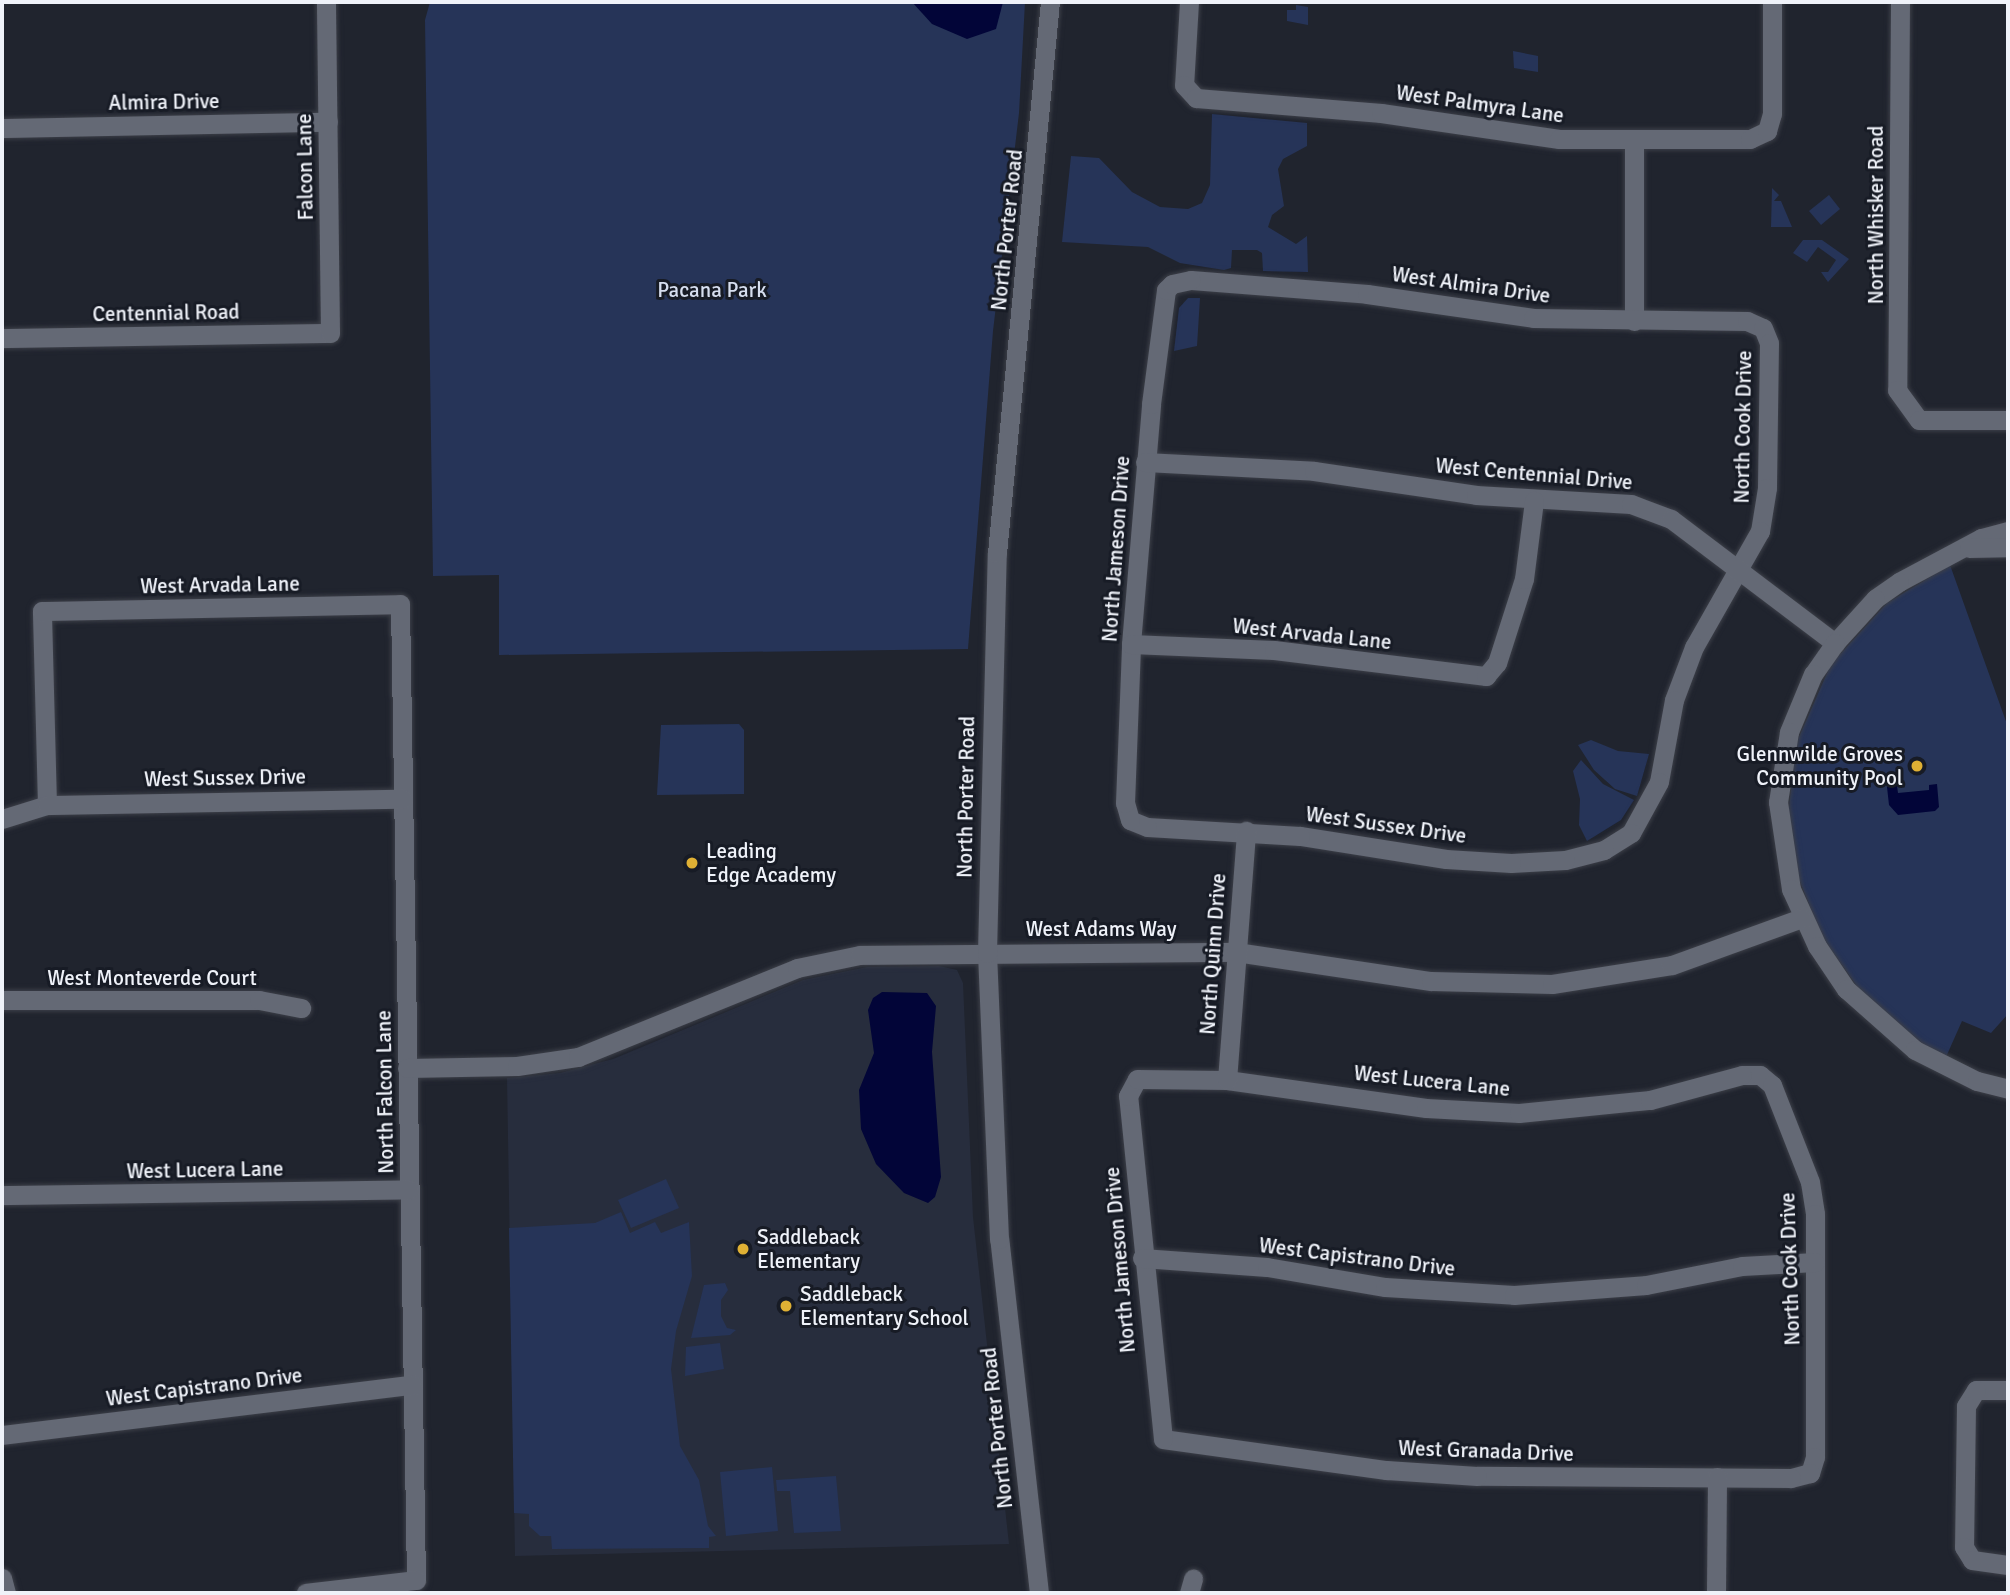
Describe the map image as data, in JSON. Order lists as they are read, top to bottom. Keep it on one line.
{"streets":{"street":["Almira Drive","West Palmyra Lane","Falcon Lane","North Whisker Road","North Porter Road","West Almira Drive","Centennial Road","North Cook Drive","West Centennial Drive","North Jameson Drive","West Arvada Lane","West Sussex Drive","West Adams Way","North Quinn Drive","West Monteverde Court","West Lucera Lane","North Falcon Lane","West Capistrano Drive","West Granada Drive"]},"crossings":[["Almira Drive","Falcon Lane"],["Falcon Lane","Centennial Road"],["North Porter Road","West Adams Way"],["West Almira Drive","North Cook Drive"],["West Almira Drive","North Jameson Drive"],["North Cook Drive","West Centennial Drive"],["North Cook Drive","West Sussex Drive"],["North Cook Drive","West Lucera Lane"],["North Cook Drive","West Capistrano Drive"],["North Cook Drive","West Granada Drive"],["West Centennial Drive","North Jameson Drive"],["West Centennial Drive","West Arvada Lane"],["North Jameson Drive","West Arvada Lane"],["North Jameson Drive","West Sussex Drive"],["North Jameson Drive","West Lucera Lane"],["North Jameson Drive","West Capistrano Drive"],["North Jameson Drive","West Granada Drive"],["West Arvada Lane","West Sussex Drive"],["West Arvada Lane","North Falcon Lane"],["West Sussex Drive","North Quinn Drive"],["West Sussex Drive","North Falcon Lane"],["West Adams Way","North Quinn Drive"],["West Adams Way","North Falcon Lane"],["North Quinn Drive","West Lucera Lane"],["West Lucera Lane","North Falcon Lane"],["North Falcon Lane","West Capistrano Drive"]],"parks":["Pacana Park"],"places":["Glennwilde Groves Community Pool","Leading Edge Academy","Saddleback Elementary","Saddleback Elementary School"]}
